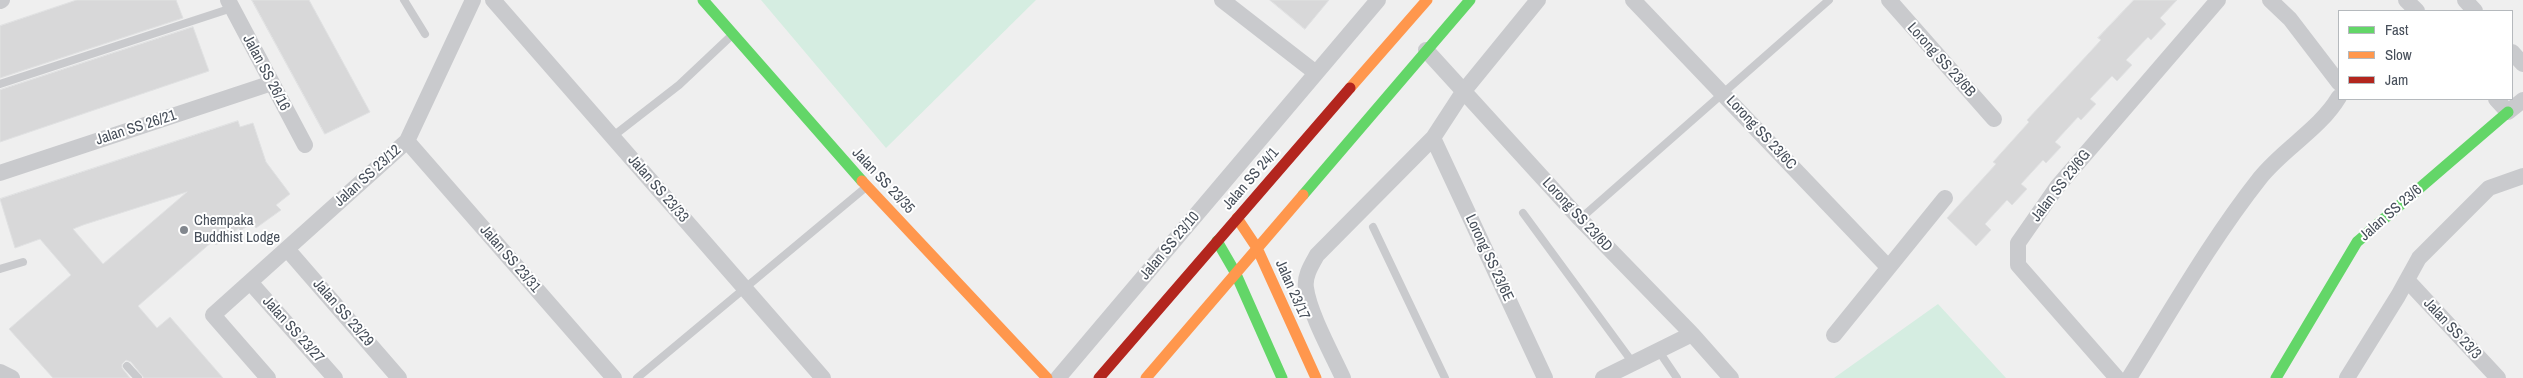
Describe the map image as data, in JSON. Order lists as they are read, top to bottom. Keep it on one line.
{"streets":{"street":["Lorong SS 23/6B","Jalan SS 26/16","Jalan SS 26/21","Lorong SS 23/6C","Jalan SS 23/12","Jalan SS 24/1","Jalan SS 23/35","Jalan SS 23/6G","Jalan SS 23/33","Jalan SS 23/6","Lorong SS 23/6D","Jalan SS 23/10","Lorong SS 23/6E","Jalan SS 23/31","Jalan 23/17","Jalan SS 23/29","Jalan SS 23/3","Jalan SS 23/27"]},"crossings":[["Jalan SS 26/16","Jalan SS 26/21"],["Jalan SS 23/12","Jalan SS 23/31"],["Jalan SS 23/12","Jalan SS 23/29"],["Jalan SS 23/12","Jalan SS 23/27"],["Jalan SS 24/1","Jalan 23/17"]],"places":["Chempaka Buddhist Lodge"],"legend":["Fast","Slow","Jam"]}
